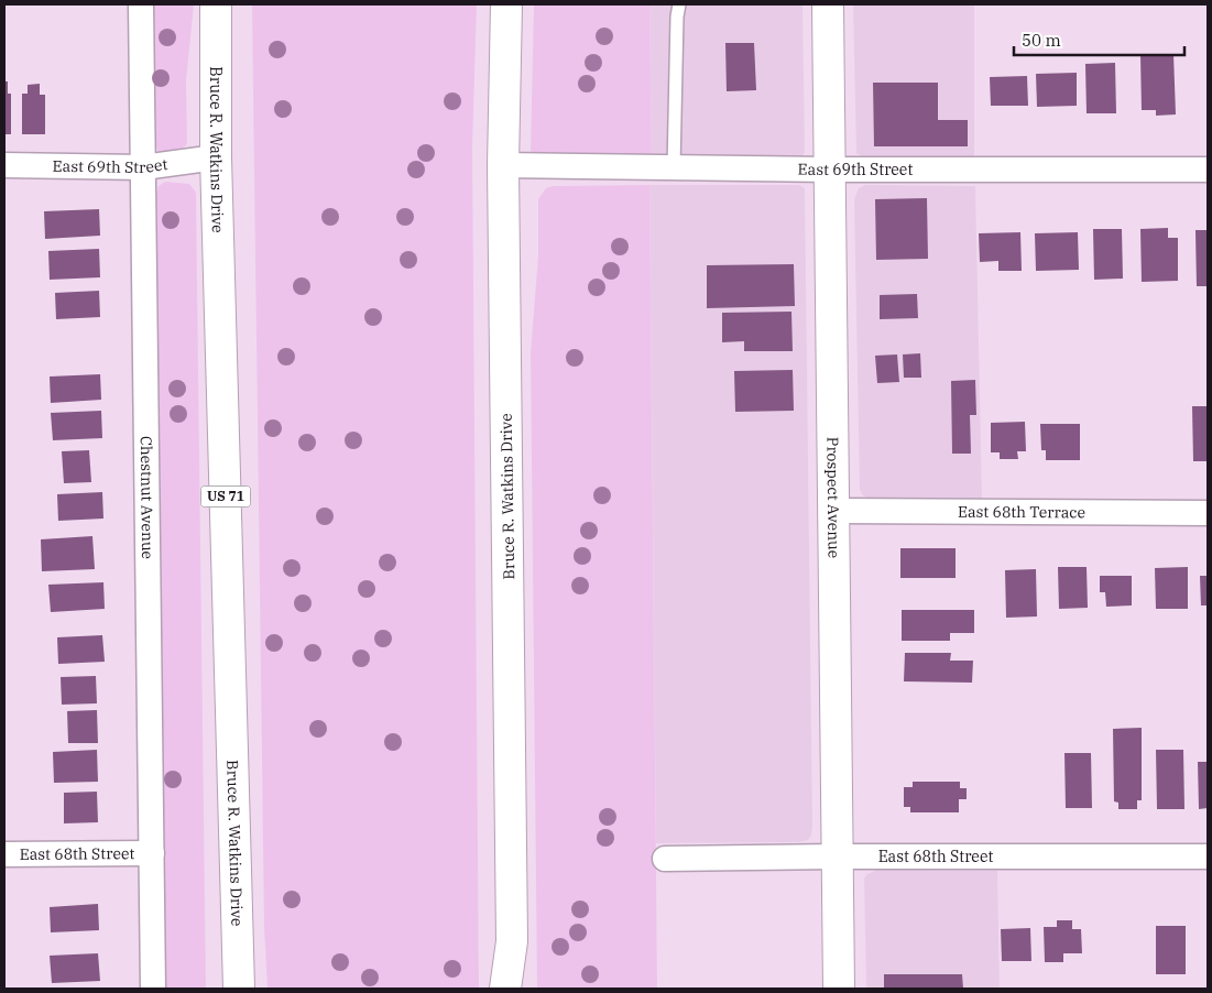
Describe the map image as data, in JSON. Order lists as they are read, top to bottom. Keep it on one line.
{"streets":{"main road":["Bruce R. Watkins Drive","US 71","Prospect Avenue"],"street":["East 69th Street","Chestnut Avenue","East 68th Terrace","East 68th Street"]},"crossings":[["Bruce R. Watkins Drive","East 69th Street"],["East 69th Street","Chestnut Avenue"],["East 69th Street","Prospect Avenue"],["Chestnut Avenue","East 68th Street"],["Prospect Avenue","East 68th Terrace"],["Prospect Avenue","East 68th Street"]],"scale_bar":"50 m"}
